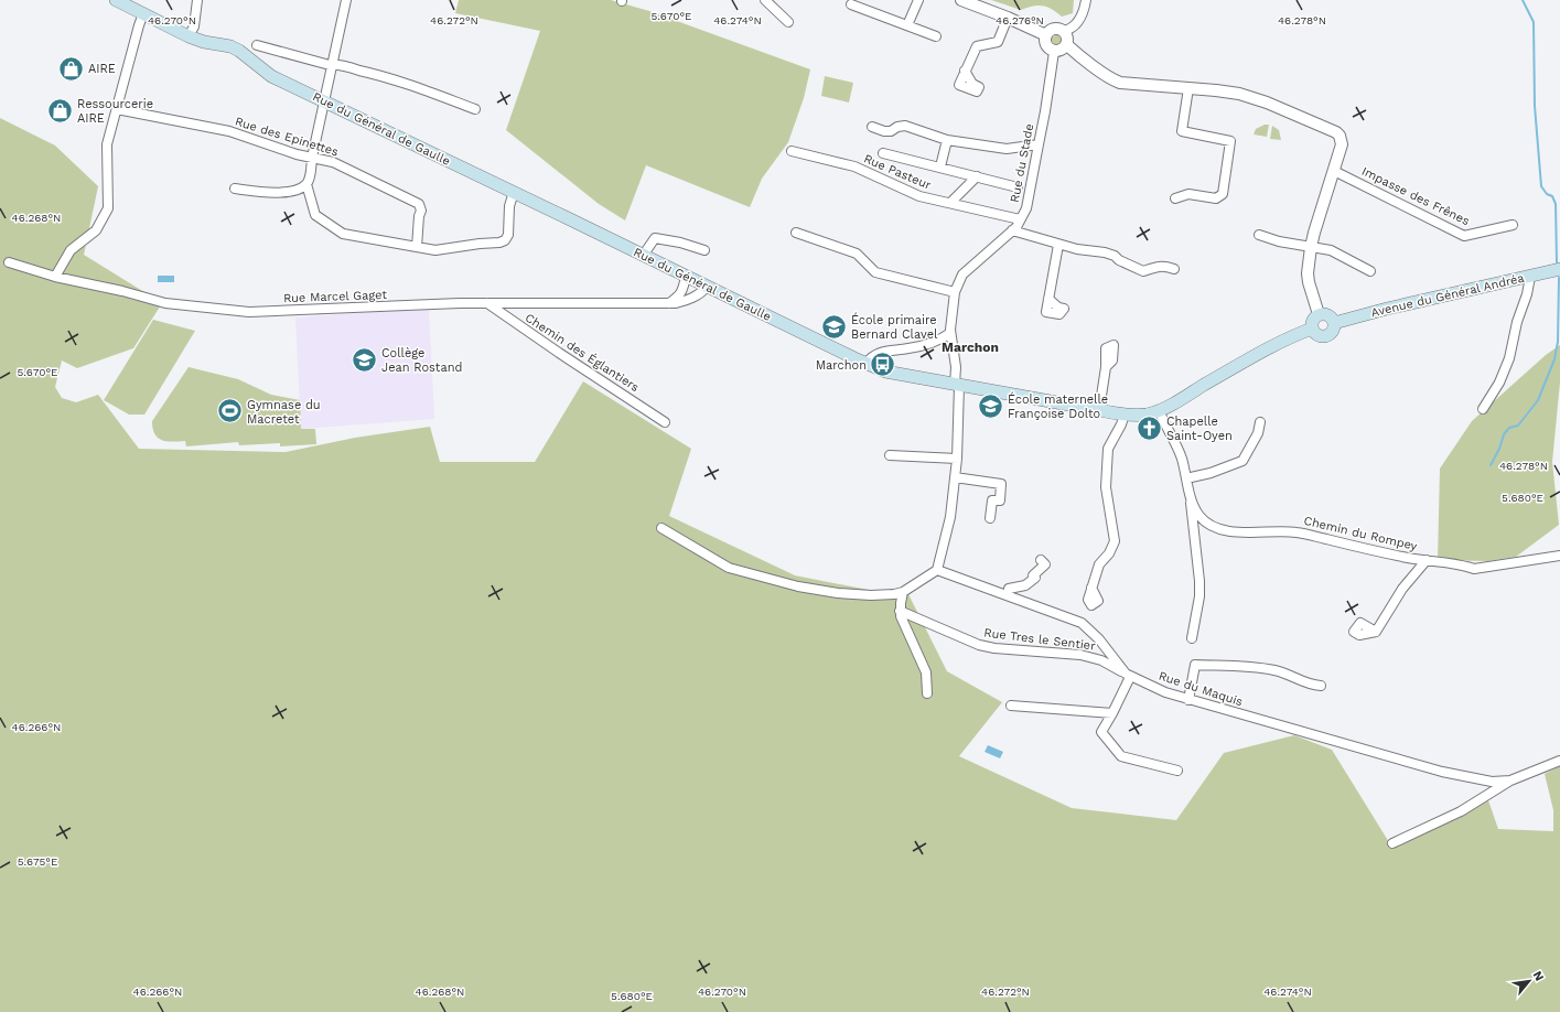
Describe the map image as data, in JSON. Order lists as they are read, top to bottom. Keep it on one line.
{"streets":{"main road":["Rue du Général de Gaulle","Avenue du Général Andréa"],"street":["Rue des Epinettes","Rue du Stade","Rue Pasteur","Impasse des Frênes","Rue Marcel Gaget","Chemin des Églantiers","Chemin du Rompey","Rue Tres le Sentier","Rue du Maquis"]},"crossings":[["Rue du Général de Gaulle","Rue du Stade"],["Rue du Général de Gaulle","Avenue du Général Andréa"],["Rue du Général de Gaulle","Rue Marcel Gaget"],["Rue du Général de Gaulle","Chemin du Rompey"],["Rue du Stade","Rue Pasteur"],["Rue Marcel Gaget","Chemin des Églantiers"],["Rue Tres le Sentier","Rue du Maquis"]],"districts":["Marchon"],"places":{"shop":["AIRE","Ressourcerie AIRE"],"school or university":["École primaire Bernard Clavel","Collège Jean Rostand","École maternelle Françoise Dolto"],"bus stop":["Marchon"],"sports":["Gymnase du Macretet"],"church":["Chapelle Saint-Oyen"]},"north":"top right","coordinates":["5.670°E","46.270°N","46.272°N","46.274°N","46.276°N","46.278°N","46.268°N","5.680°E","46.266°N","5.675°E"]}
